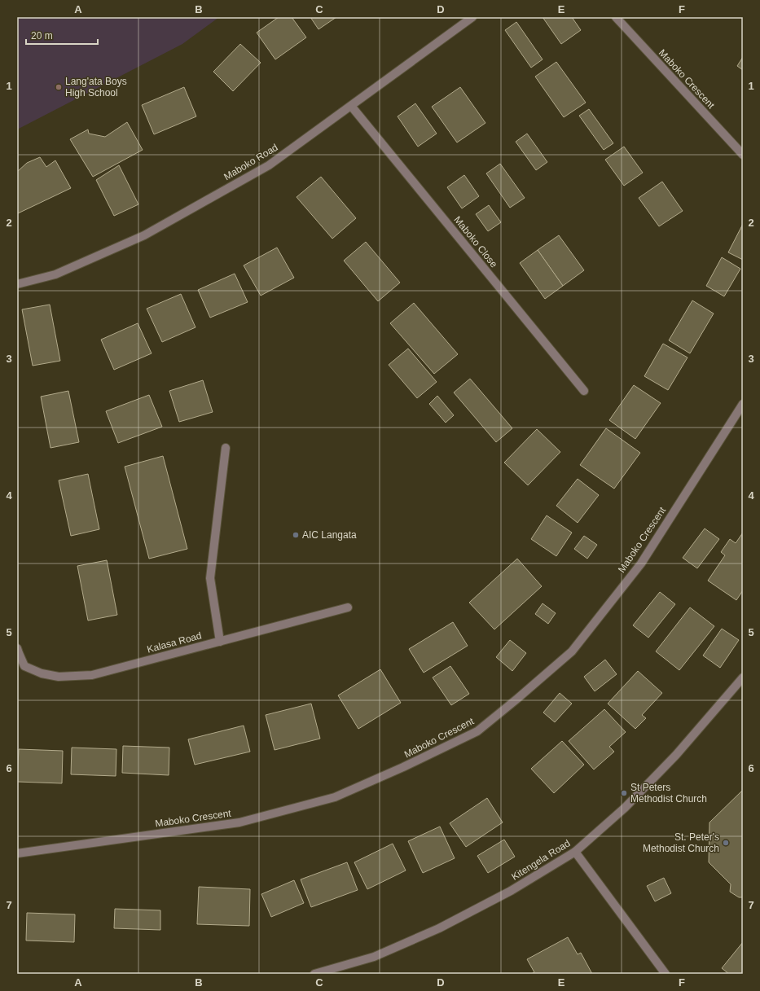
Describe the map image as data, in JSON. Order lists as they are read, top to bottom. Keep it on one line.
{"streets":{"street":["Maboko Crescent","Maboko Road","Maboko Close","Kalasa Road","Kitengela Road"]},"crossings":[["Maboko Road","Maboko Close"]],"places":["Lang'ata Boys High School","AIC Langata","St Peters Methodist Church","St. Peter's Methodist Church"],"scale_bar":"20 m","grid":{"columns":["A","B","C","D","E","F"],"rows":["1","2","3","4","5","6","7"]}}
